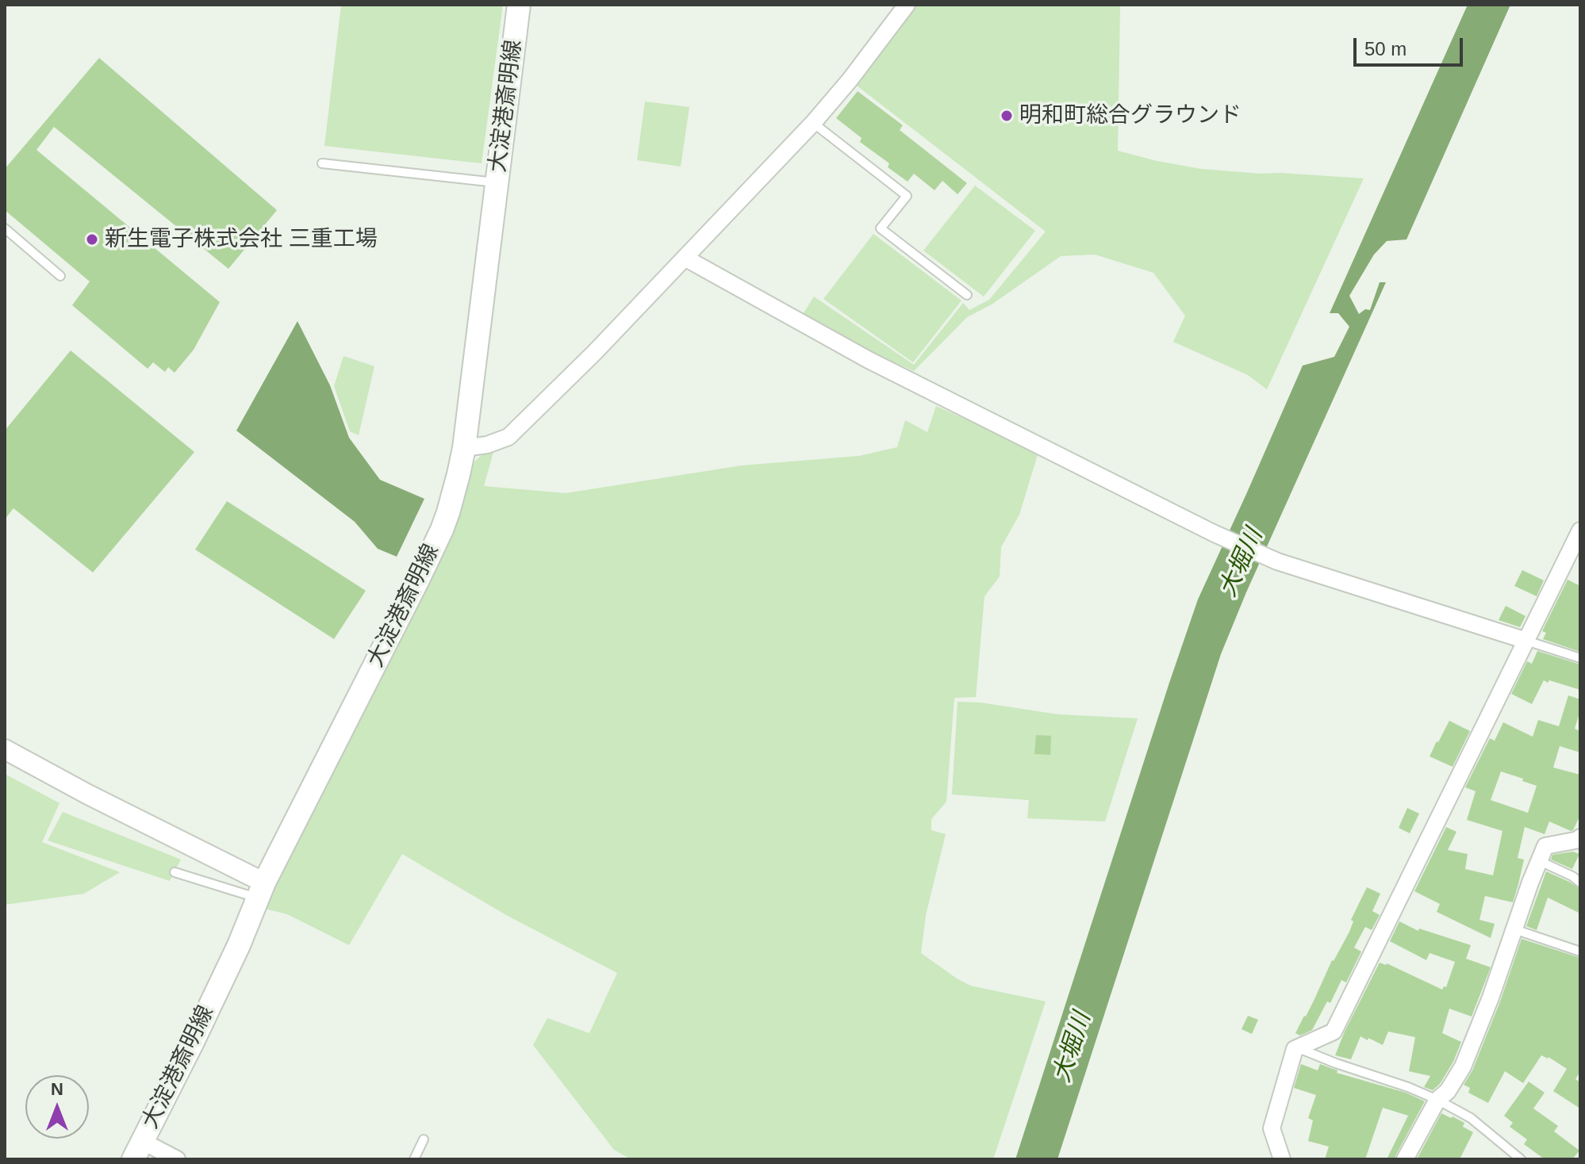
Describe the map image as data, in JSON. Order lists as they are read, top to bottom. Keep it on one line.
{"streets":{"main road":["大淀港斎明線"]},"water":["大堀川"],"places":["明和町総合グラウンド","新生電子株式会社 三重工場"],"scale_bar":"50 m","north":"top"}
